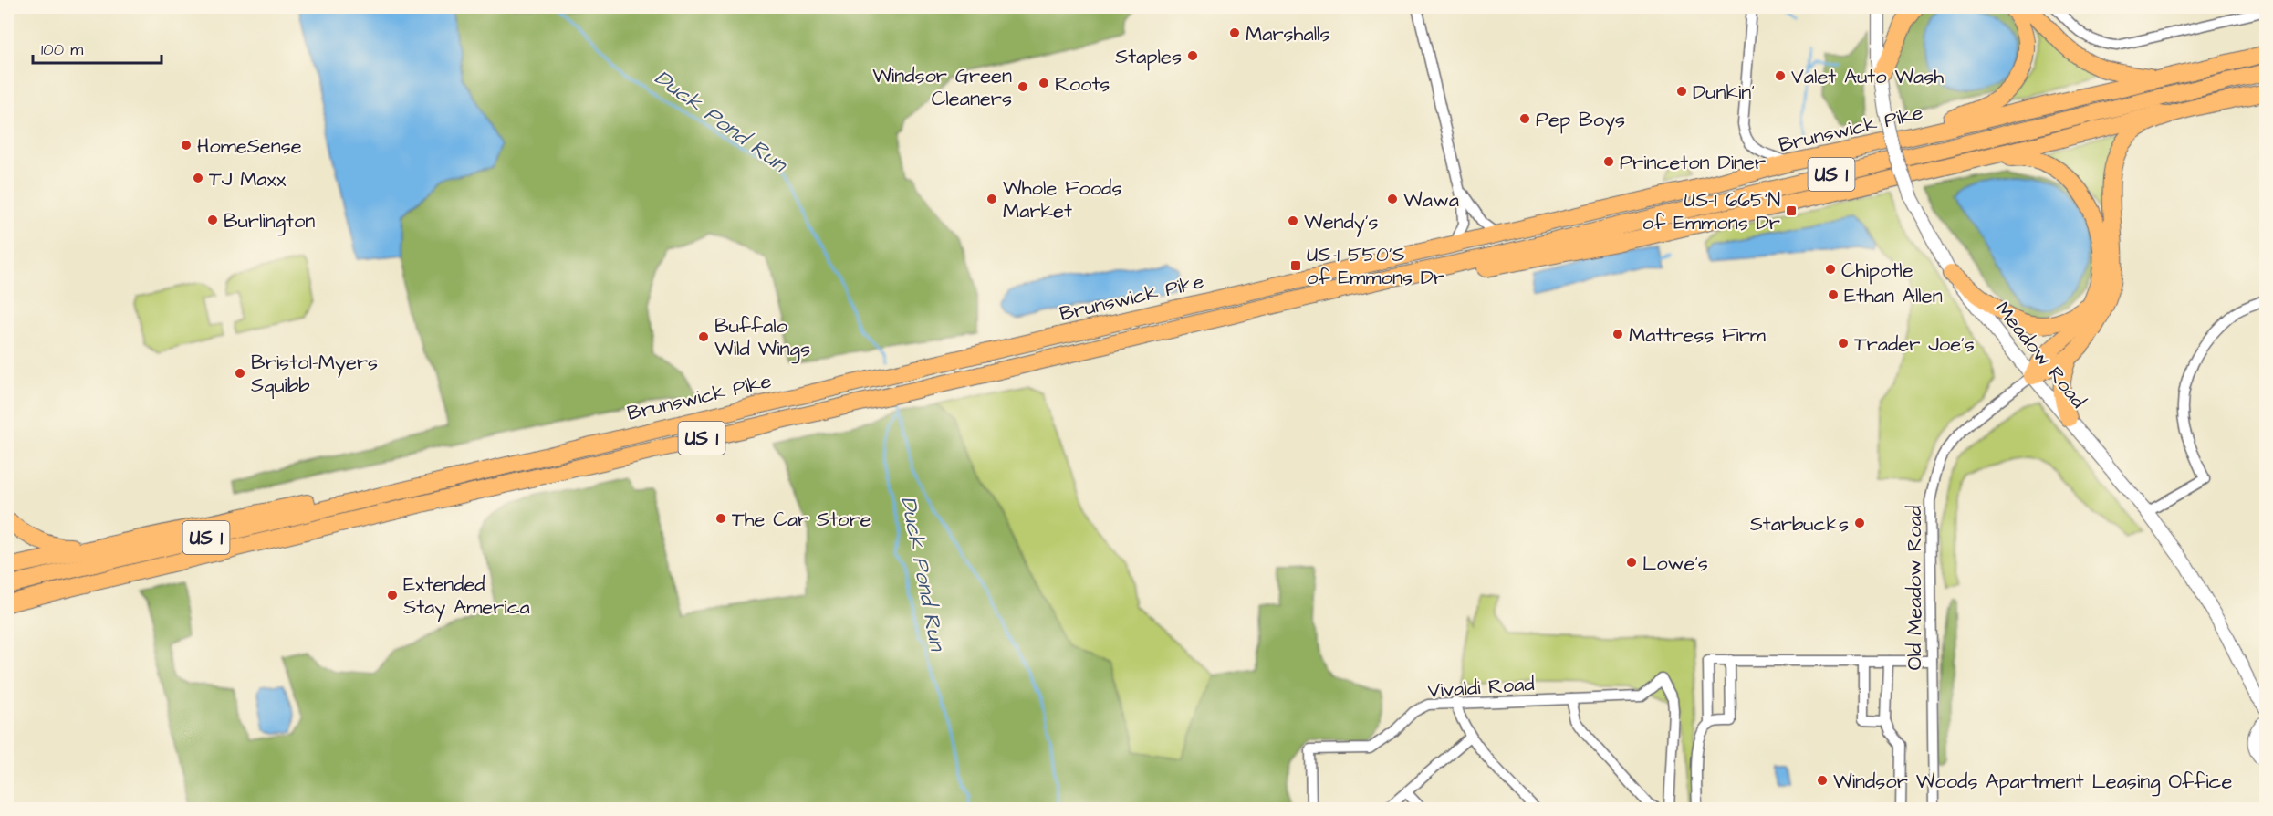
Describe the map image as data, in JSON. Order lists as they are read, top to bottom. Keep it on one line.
{"streets":{"highway":["Brunswick Pike","US 1"],"street":["Meadow Road","Old Meadow Road","Vivaldi Road"]},"crossings":[["Meadow Road","Old Meadow Road"]],"water":["Duck Pond Run"],"places":{"other":["Marshalls","Staples","Valet Auto Wash","Roots","Windsor Green Cleaners","Dunkin'","Pep Boys","HomeSense","Princeton Diner","TJ Maxx","Whole Foods Market","Wawa","Burlington","Wendy's","Chipotle","Ethan Allen","Mattress Firm","Buffalo Wild Wings","Trader Joe's","Bristol-Myers Squibb","The Car Store","Starbucks","Lowe's","Extended Stay America","Windsor Woods Apartment Leasing Office"],"transit":["US-1 665'N of Emmons Dr","US-1 550'S of Emmons Dr"]},"scale_bar":"100 m"}
